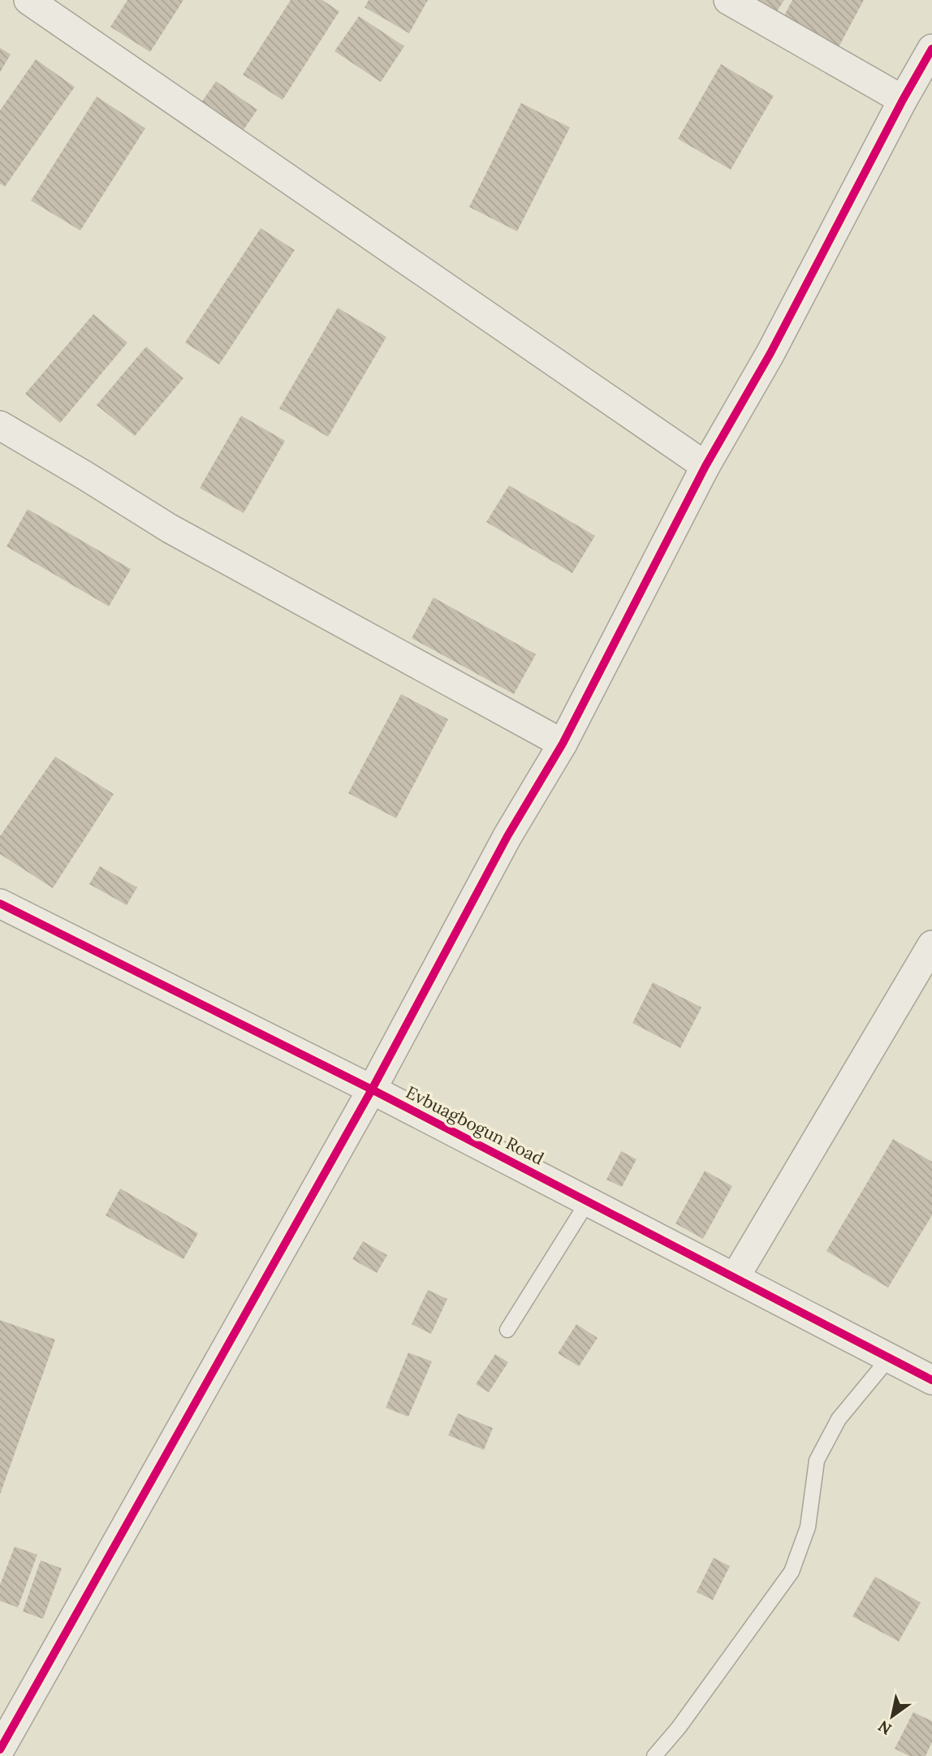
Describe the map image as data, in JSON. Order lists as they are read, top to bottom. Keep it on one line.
{"streets":{"street":["Evbuagbogun Road"]},"north":"bottom left"}
